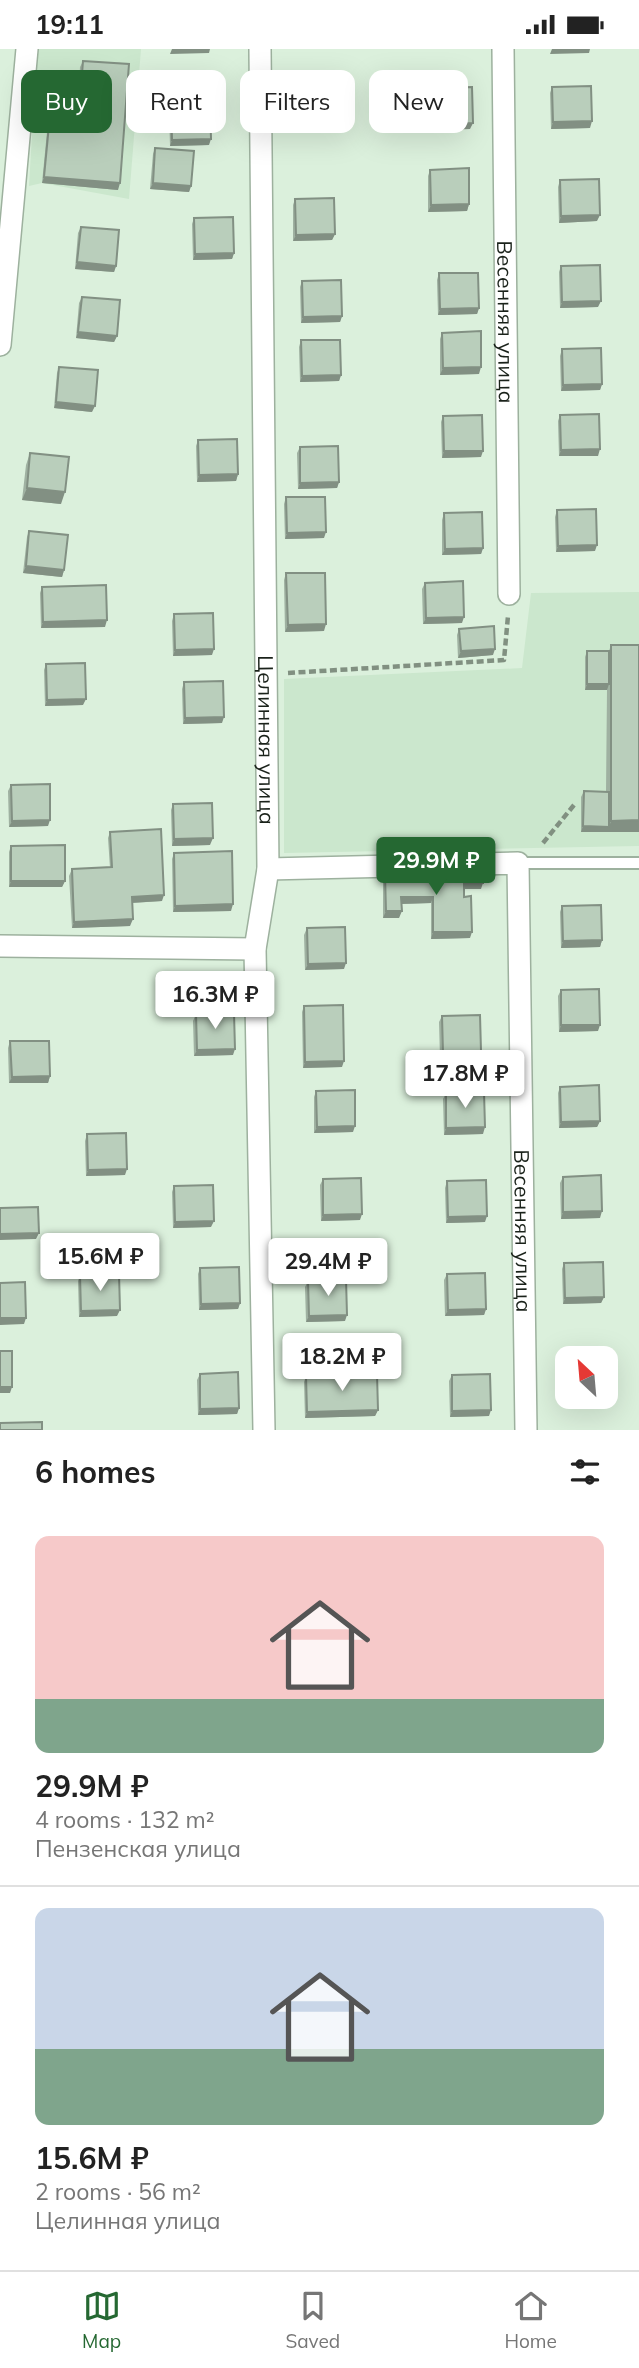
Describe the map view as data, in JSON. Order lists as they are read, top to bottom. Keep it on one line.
{"streets":{"street":["Весенняя улица","Целинная улица"]},"north":"top left","page":{"status":"19:11","chip":["Buy","Rent","Filters","New"],"price":["29.9M ₽","16.3M ₽","17.8M ₽","15.6M ₽","29.4M ₽","18.2M ₽"],"heading":"6 homes","list":[{"name":"29.9M ₽","note":"4 rooms · 132 m² · Пензенская улица"},{"name":"15.6M ₽","note":"2 rooms · 56 m² · Целинная улица"}],"tabs":["Map","Saved","Home"]}}
